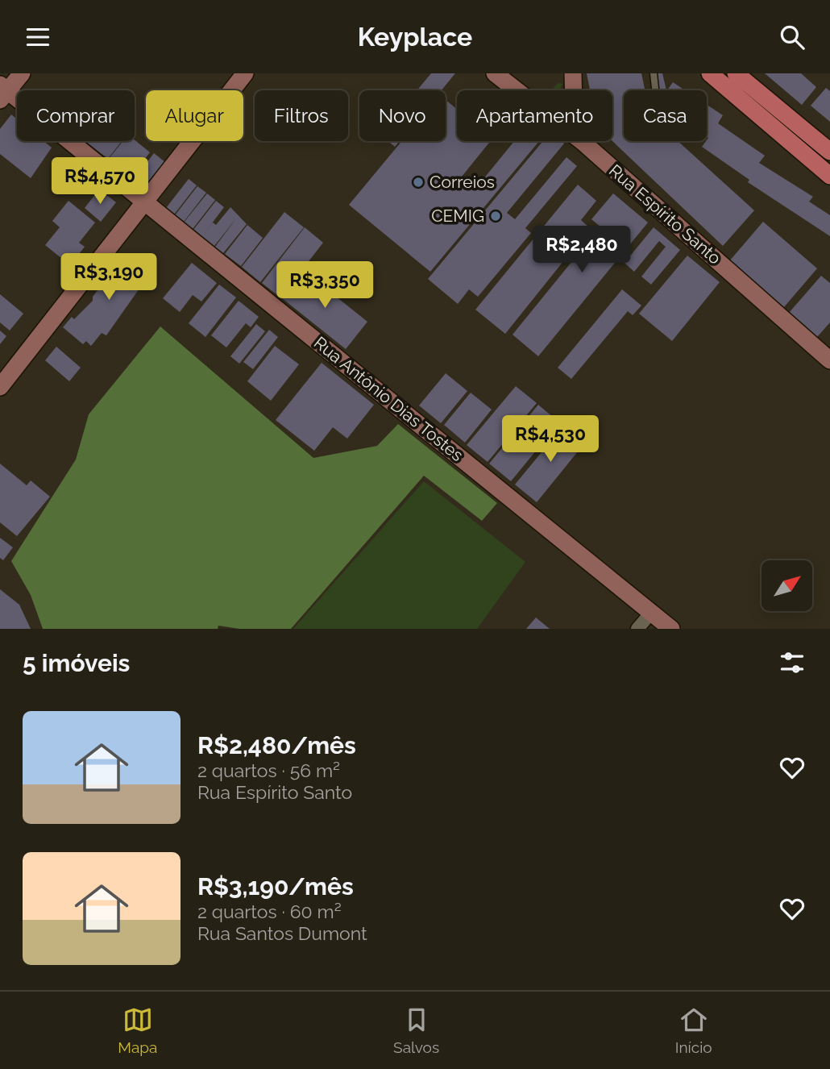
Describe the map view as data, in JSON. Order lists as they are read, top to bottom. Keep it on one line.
{"streets":{"street":["Rua Espírito Santo","Rua Antônio Dias Tostes"]},"places":["Correios","CEMIG"],"north":"top right","page":{"header":"Keyplace","chip":["Comprar","Alugar","Filtros","Novo","Apartamento","Casa"],"price":["R$4,570","R$2,480","R$3,190","R$3,350","R$4,530"],"heading":"5 imóveis","list":[{"name":"R$2,480/mês","note":"2 quartos · 56 m² · Rua Espírito Santo"},{"name":"R$3,190/mês","note":"2 quartos · 60 m² · Rua Santos Dumont"}],"tabs":["Mapa","Salvos","Início"]}}
